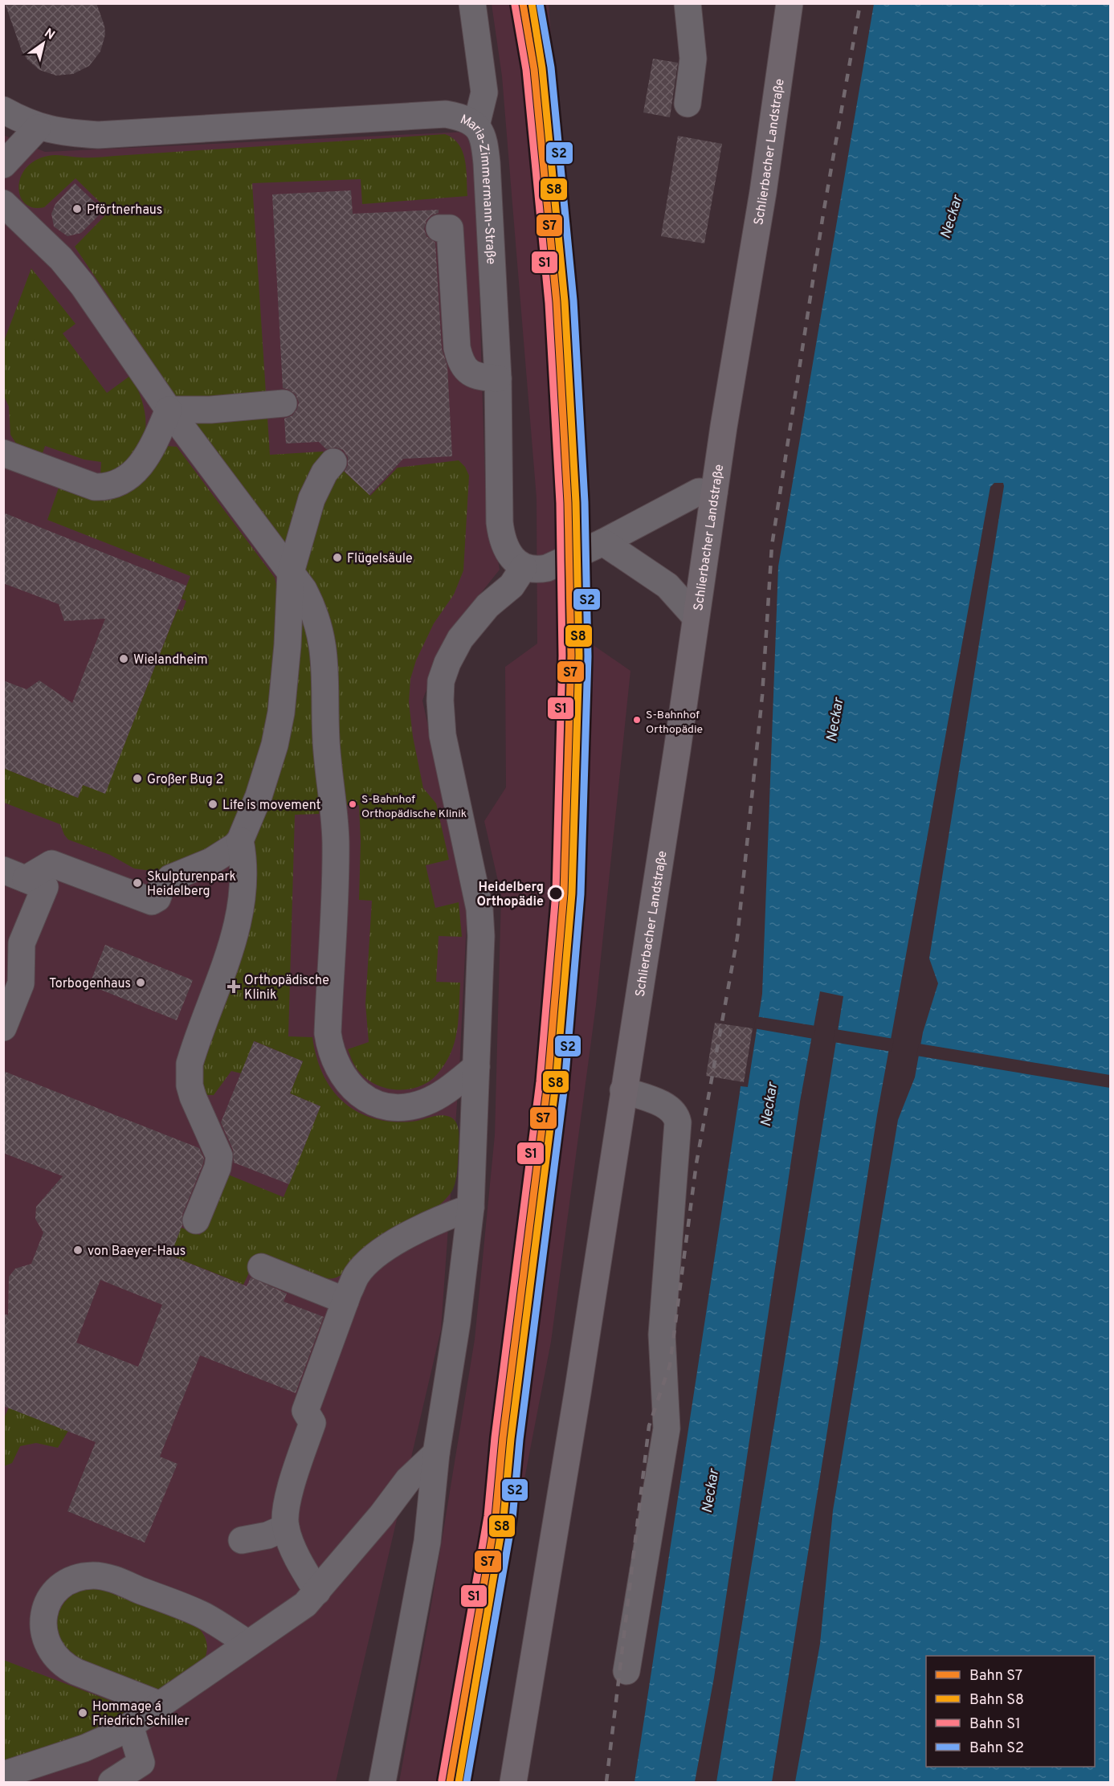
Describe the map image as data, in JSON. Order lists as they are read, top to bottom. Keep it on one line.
{"streets":{"main road":["Schlierbacher Landstraße"],"street":["Maria-Zimmermann-Straße"]},"water":["Neckar"],"places":{"other":["Pförtnerhaus","Flügelsäule","Wielandheim","S-Bahnhof Orthopädie","Großer Bug 2","Life is movement","S-Bahnhof Orthopädische Klinik","Skulpturenpark Heidelberg","Heidelberg Orthopädie","Torbogenhaus","von Baeyer-Haus","Hommage á Friedrich Schiller"],"health":["Orthopädische Klinik"]},"lines":["rail line S7","rail line S8","rail line S2","rail line S1"],"legend":["Bahn S7","Bahn S8","Bahn S1","Bahn S2"],"north":"top right"}
